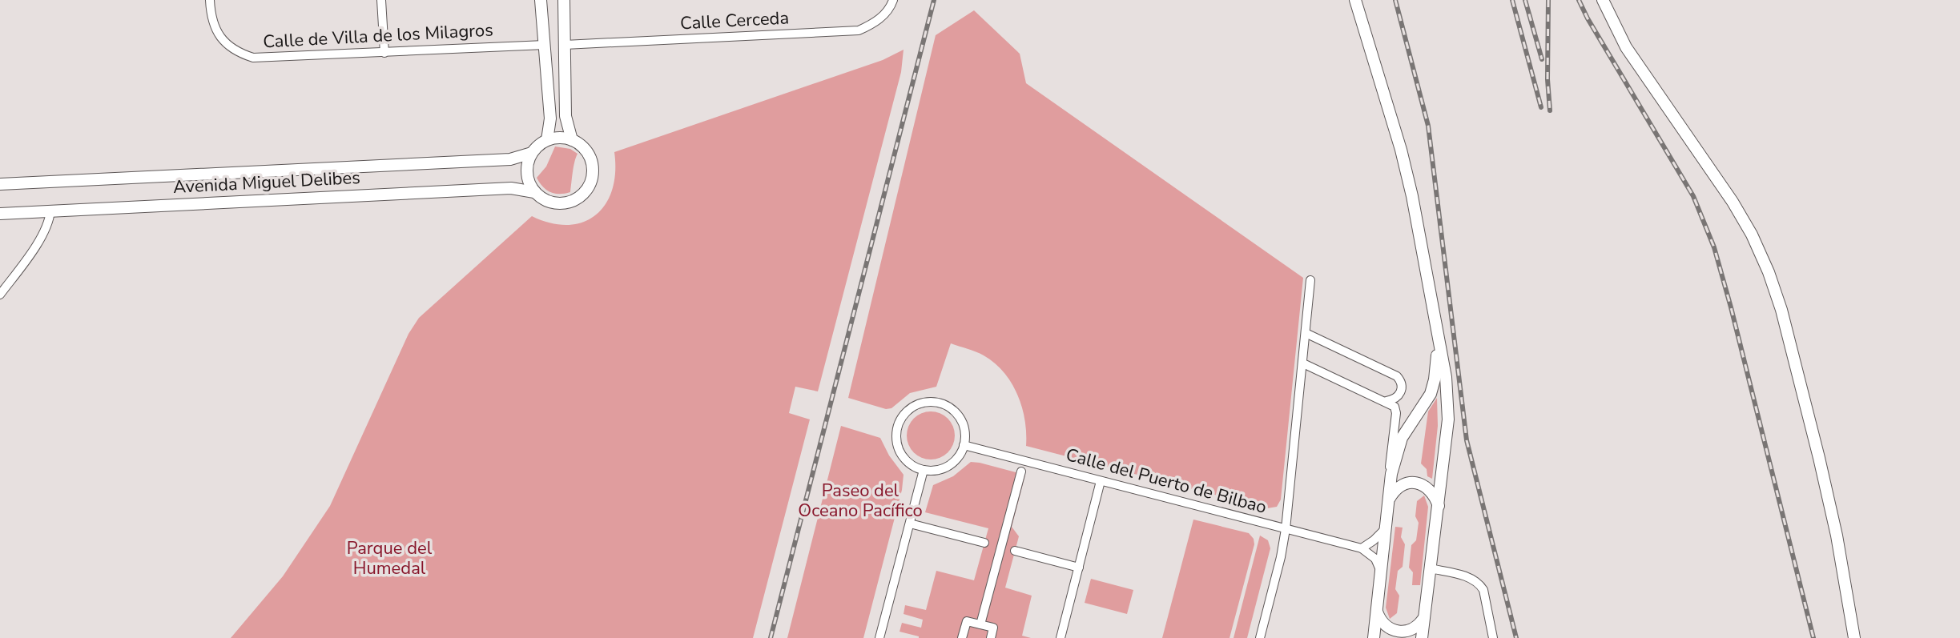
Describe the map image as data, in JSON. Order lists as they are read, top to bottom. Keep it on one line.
{"streets":{"main road":["Avenida Miguel Delibes"],"street":["Calle Cerceda","Calle de Villa de los Milagros","Calle del Puerto de Bilbao"]},"parks":["Paseo del Oceano Pacífico","Parque del Humedal"]}
